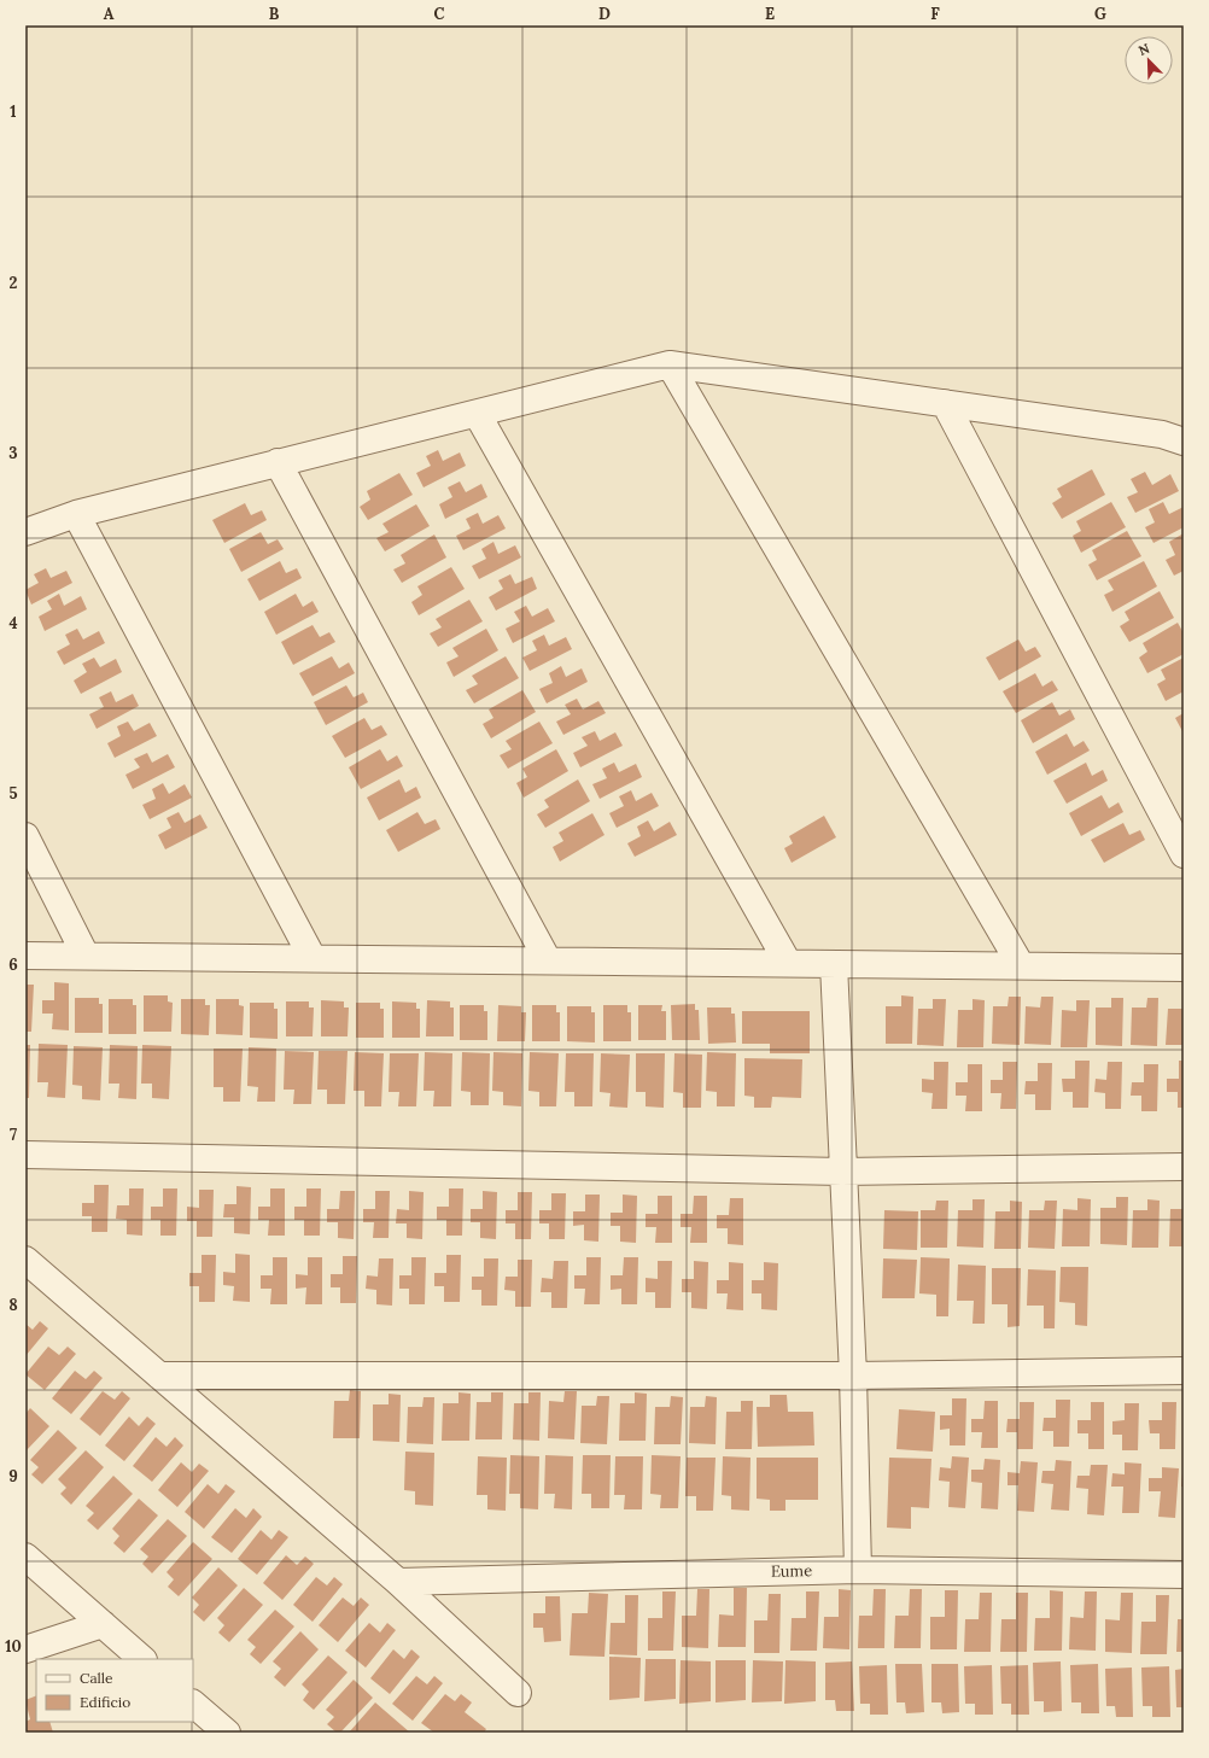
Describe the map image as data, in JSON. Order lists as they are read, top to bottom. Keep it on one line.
{"streets":{"street":["Eume"]},"legend":["Calle","Edificio"],"north":"top left","grid":{"columns":["A","B","C","D","E","F","G"],"rows":["1","2","3","4","5","6","7","8","9","10"]}}
